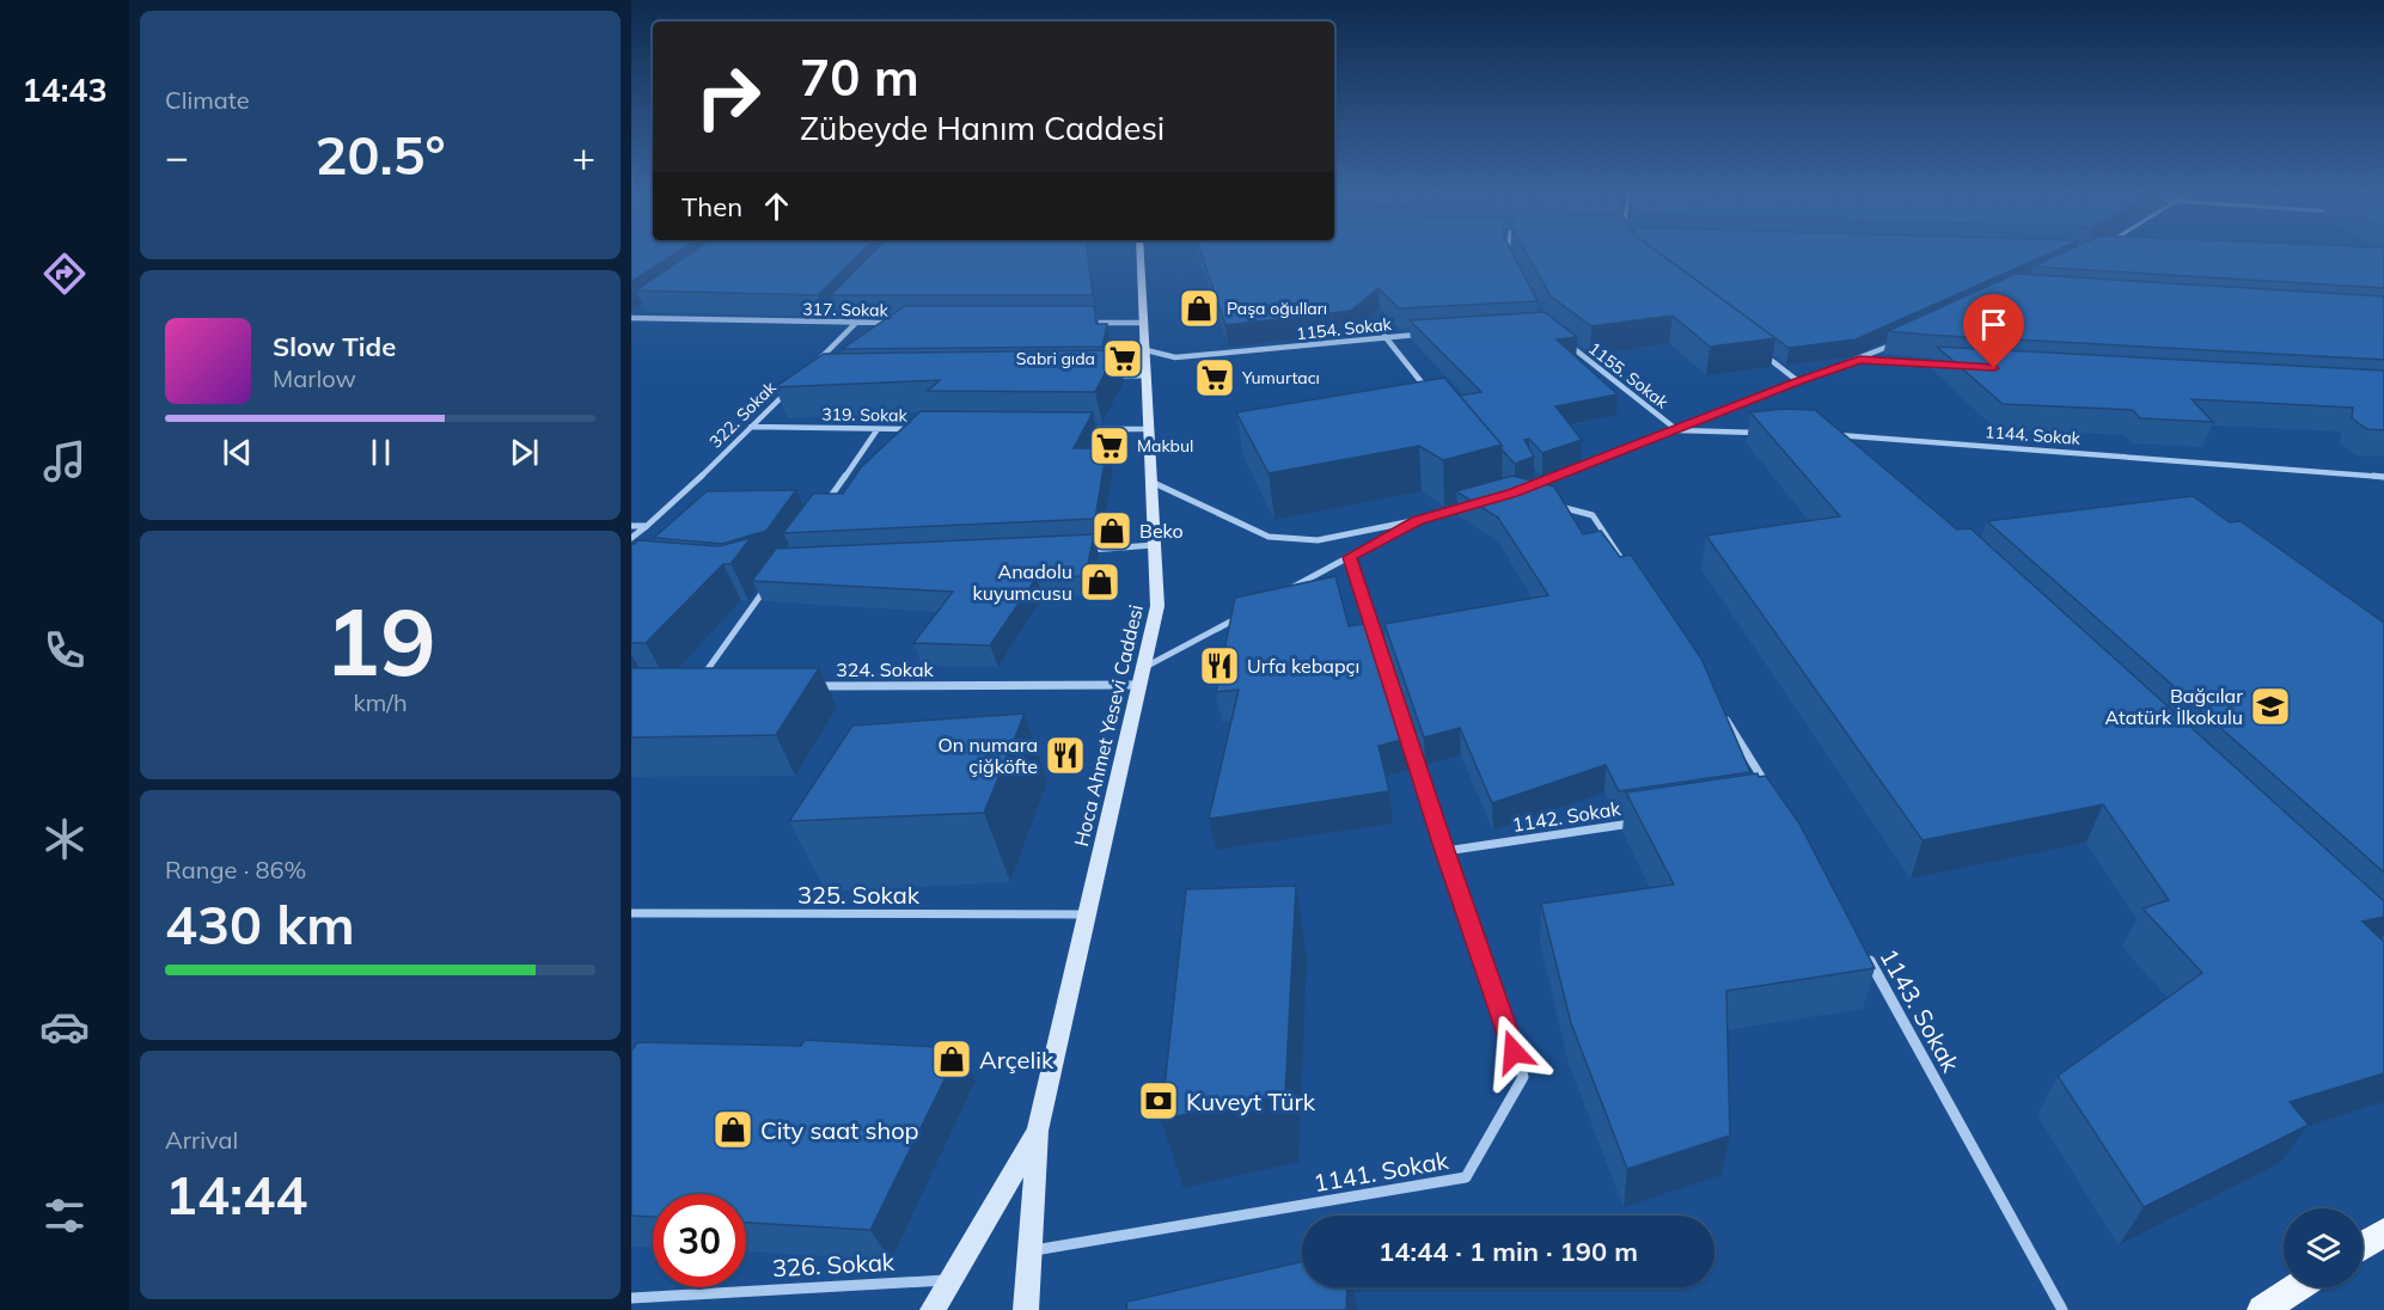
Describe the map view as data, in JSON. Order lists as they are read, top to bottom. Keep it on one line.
{"streets":{"main road":["Hoca Ahmet Yesevi Caddesi"],"street":["317. Sokak","1154. Sokak","1155. Sokak","322. Sokak","319. Sokak","1144. Sokak","324. Sokak","1142. Sokak","325. Sokak","1143. Sokak","1141. Sokak","326. Sokak"]},"crossings":[["1154. Sokak","Hoca Ahmet Yesevi Caddesi"],["322. Sokak","319. Sokak"],["324. Sokak","Hoca Ahmet Yesevi Caddesi"],["Hoca Ahmet Yesevi Caddesi","325. Sokak"],["1142. Sokak","1141. Sokak"]],"places":{"shop":["Paşa oğulları","Beko","Anadolu kuyumcusu","Arçelik","City saat shop"],"supermarket":["Sabri gıda","Yumurtacı","Makbul"],"restaurant":["Urfa kebapçı","On numara çiğköfte"],"school or university":["Bağcılar Atatürk İlkokulu"],"bank":["Kuveyt Türk"]},"page":{"tabs":"14:43","tile":["Climate",["19","km/h"],["Range · 86%","430 km"],["Arrival","14:44"]],"turn":["70 m","Zübeyde Hanım Caddesi"],"heat":["−","20.5°","+"],"then":"Then","song":["Slow Tide","Marlow"],"limit":"30","trip":"14:44 · 1 min · 190 m"}}
